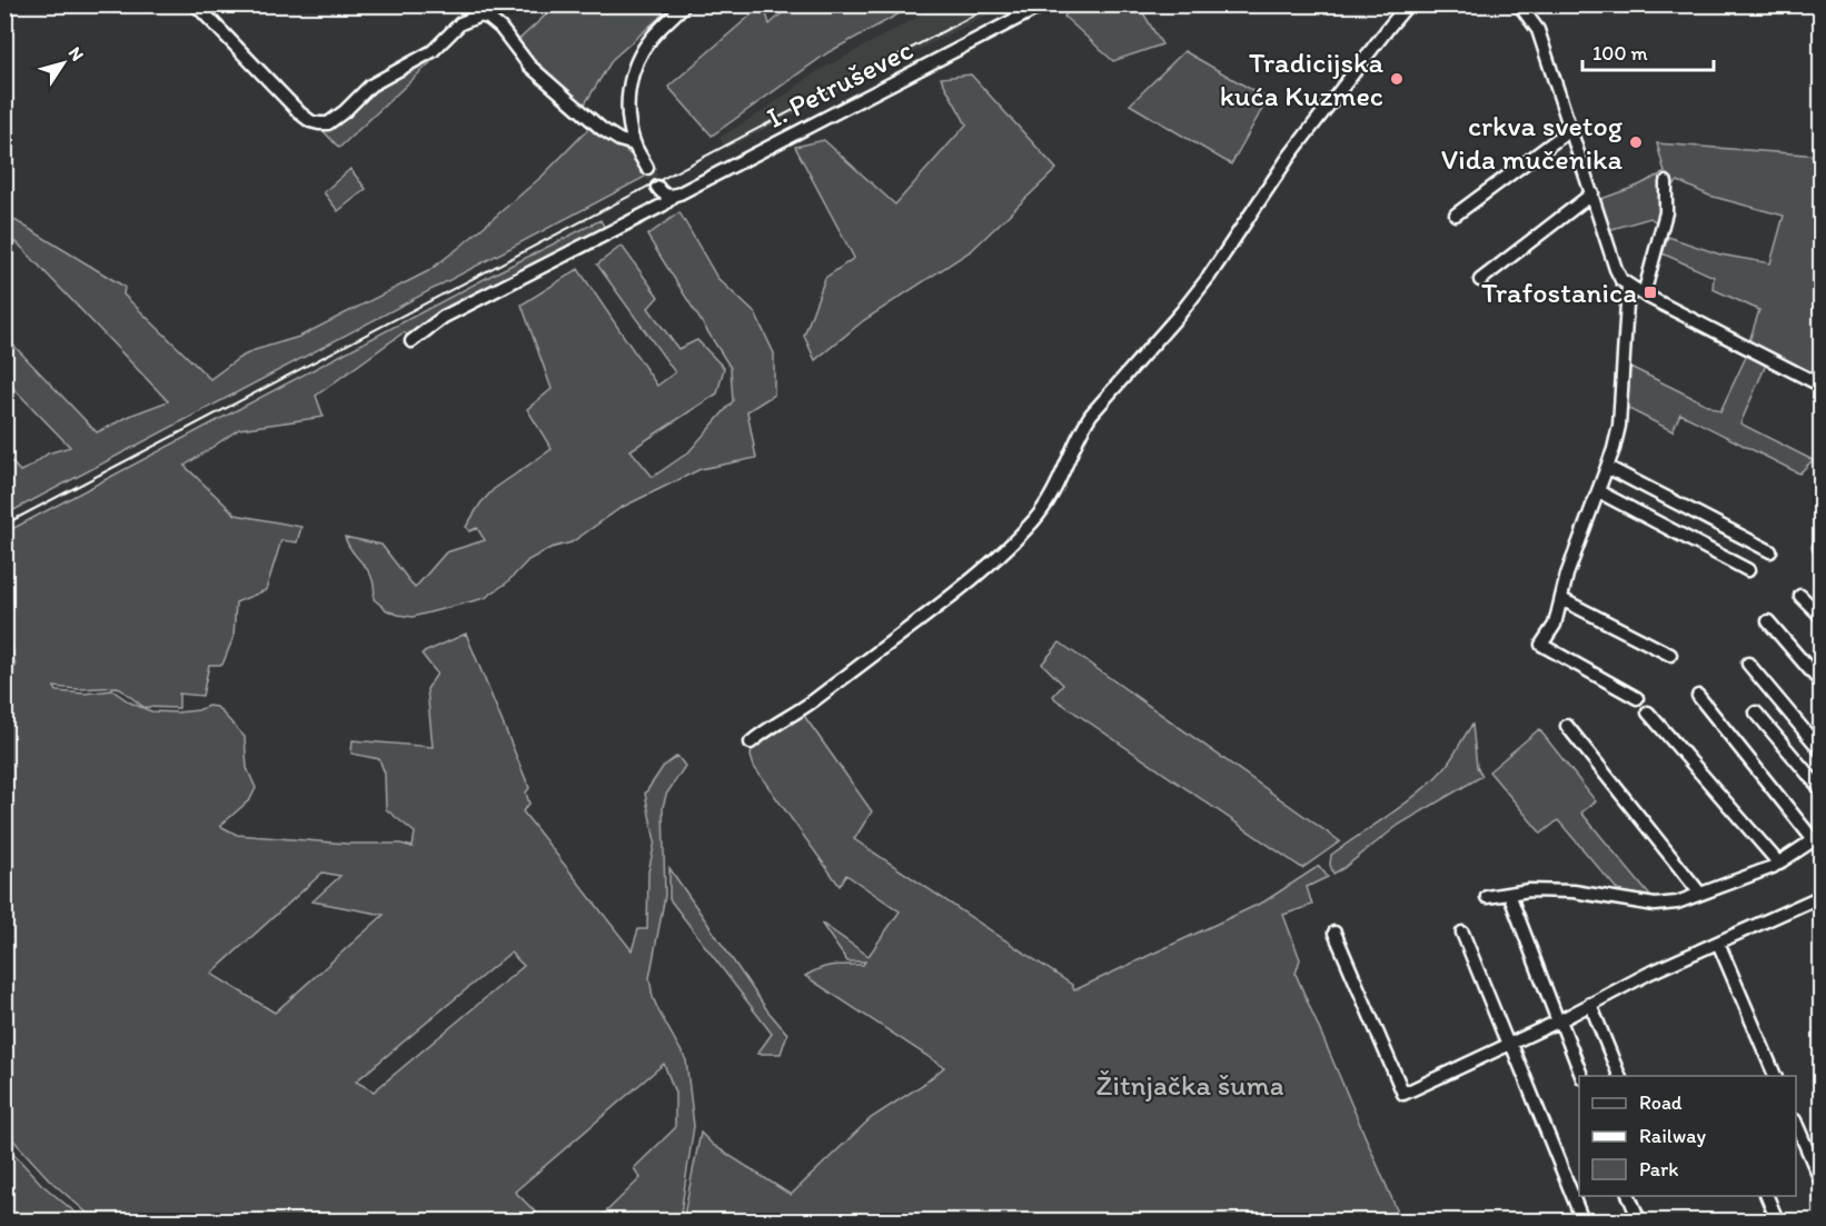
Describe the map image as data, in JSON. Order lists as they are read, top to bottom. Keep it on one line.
{"streets":{"street":["I. Petruševec"]},"parks":["Žitnjačka šuma"],"places":{"other":["Tradicijska kuća Kuzmec","crkva svetog Vida mučenika"],"transit":["Trafostanica"]},"legend":["Road","Railway","Park"],"scale_bar":"100 m","north":"top right"}
